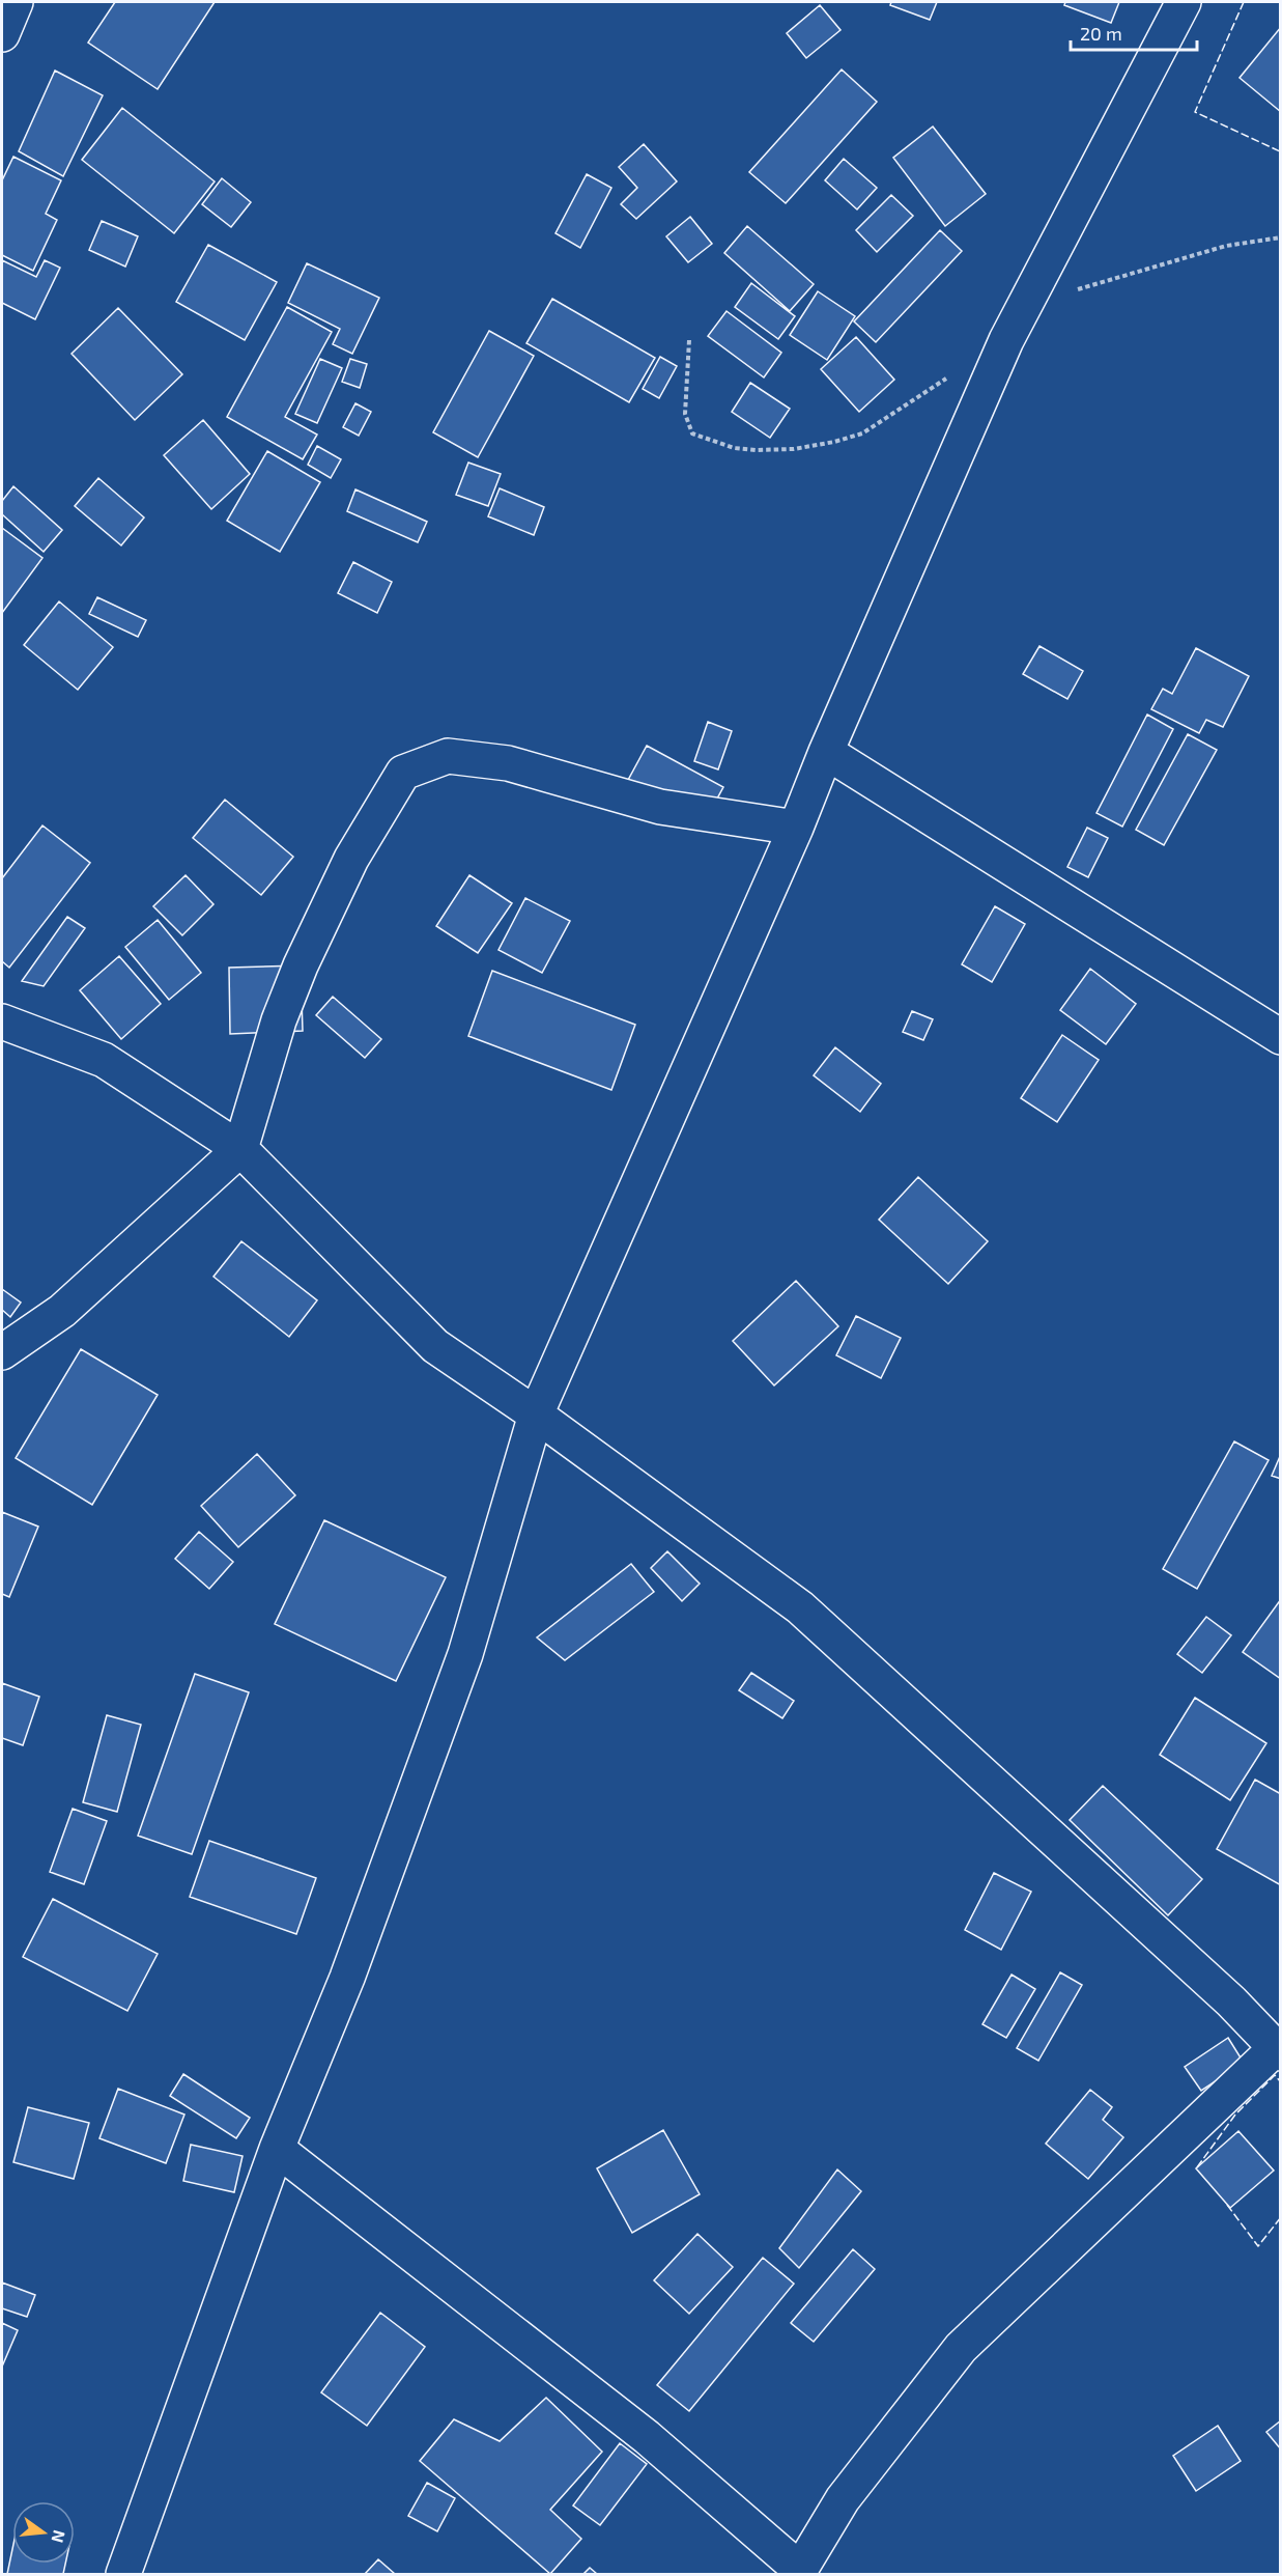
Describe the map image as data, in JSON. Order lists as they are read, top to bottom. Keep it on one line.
{"scale_bar":"20 m","north":"right"}
